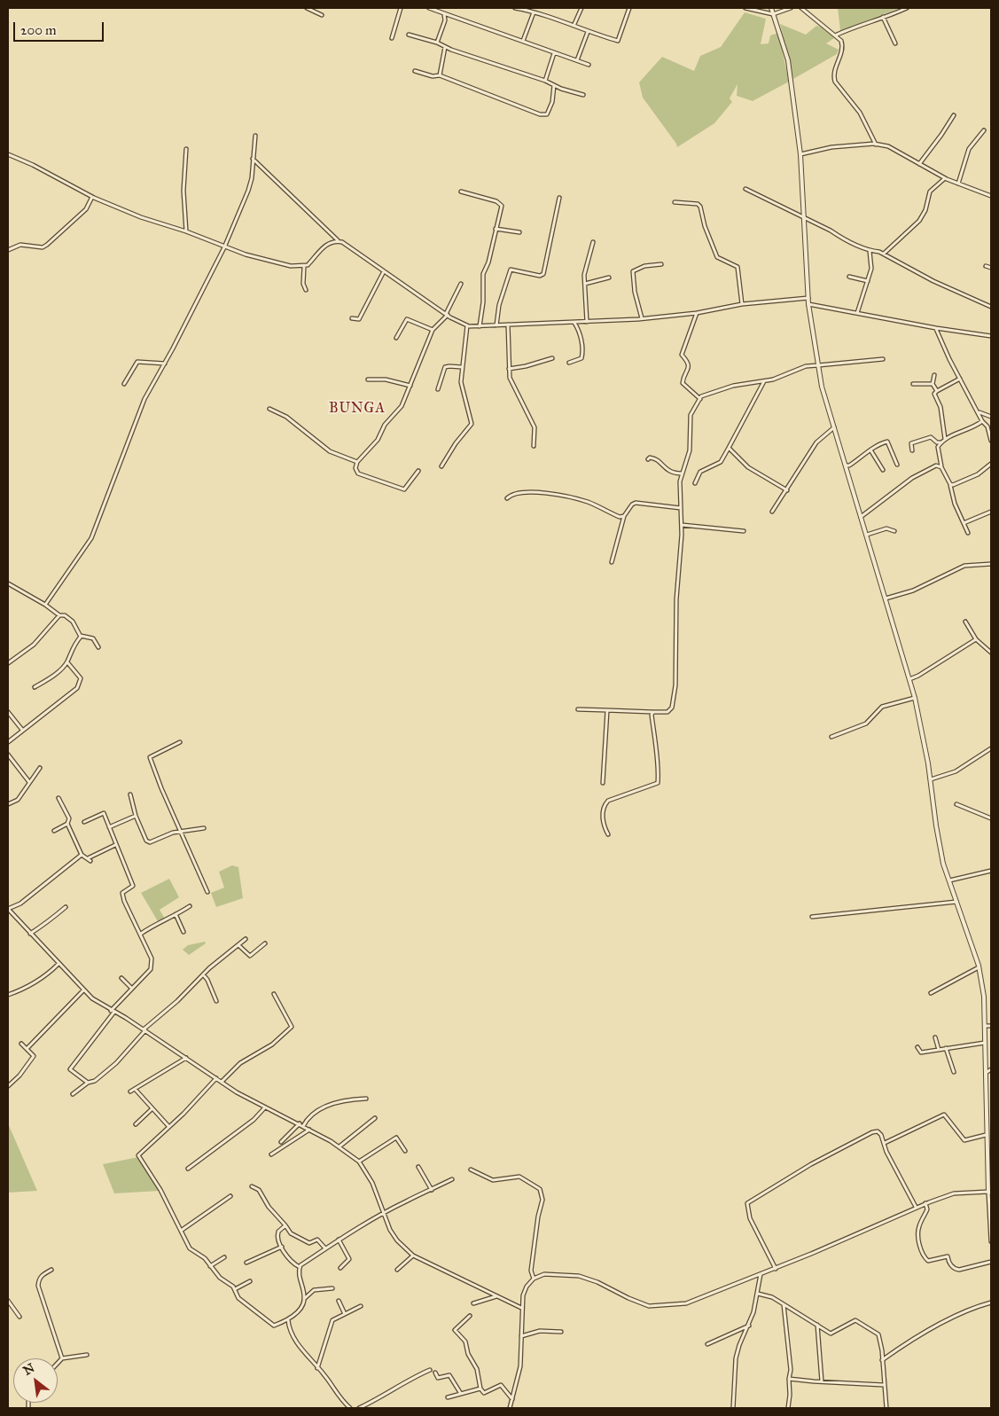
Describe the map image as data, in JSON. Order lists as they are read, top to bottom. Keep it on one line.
{"districts":["BUNGA"],"scale_bar":"200 m","north":"top left"}
